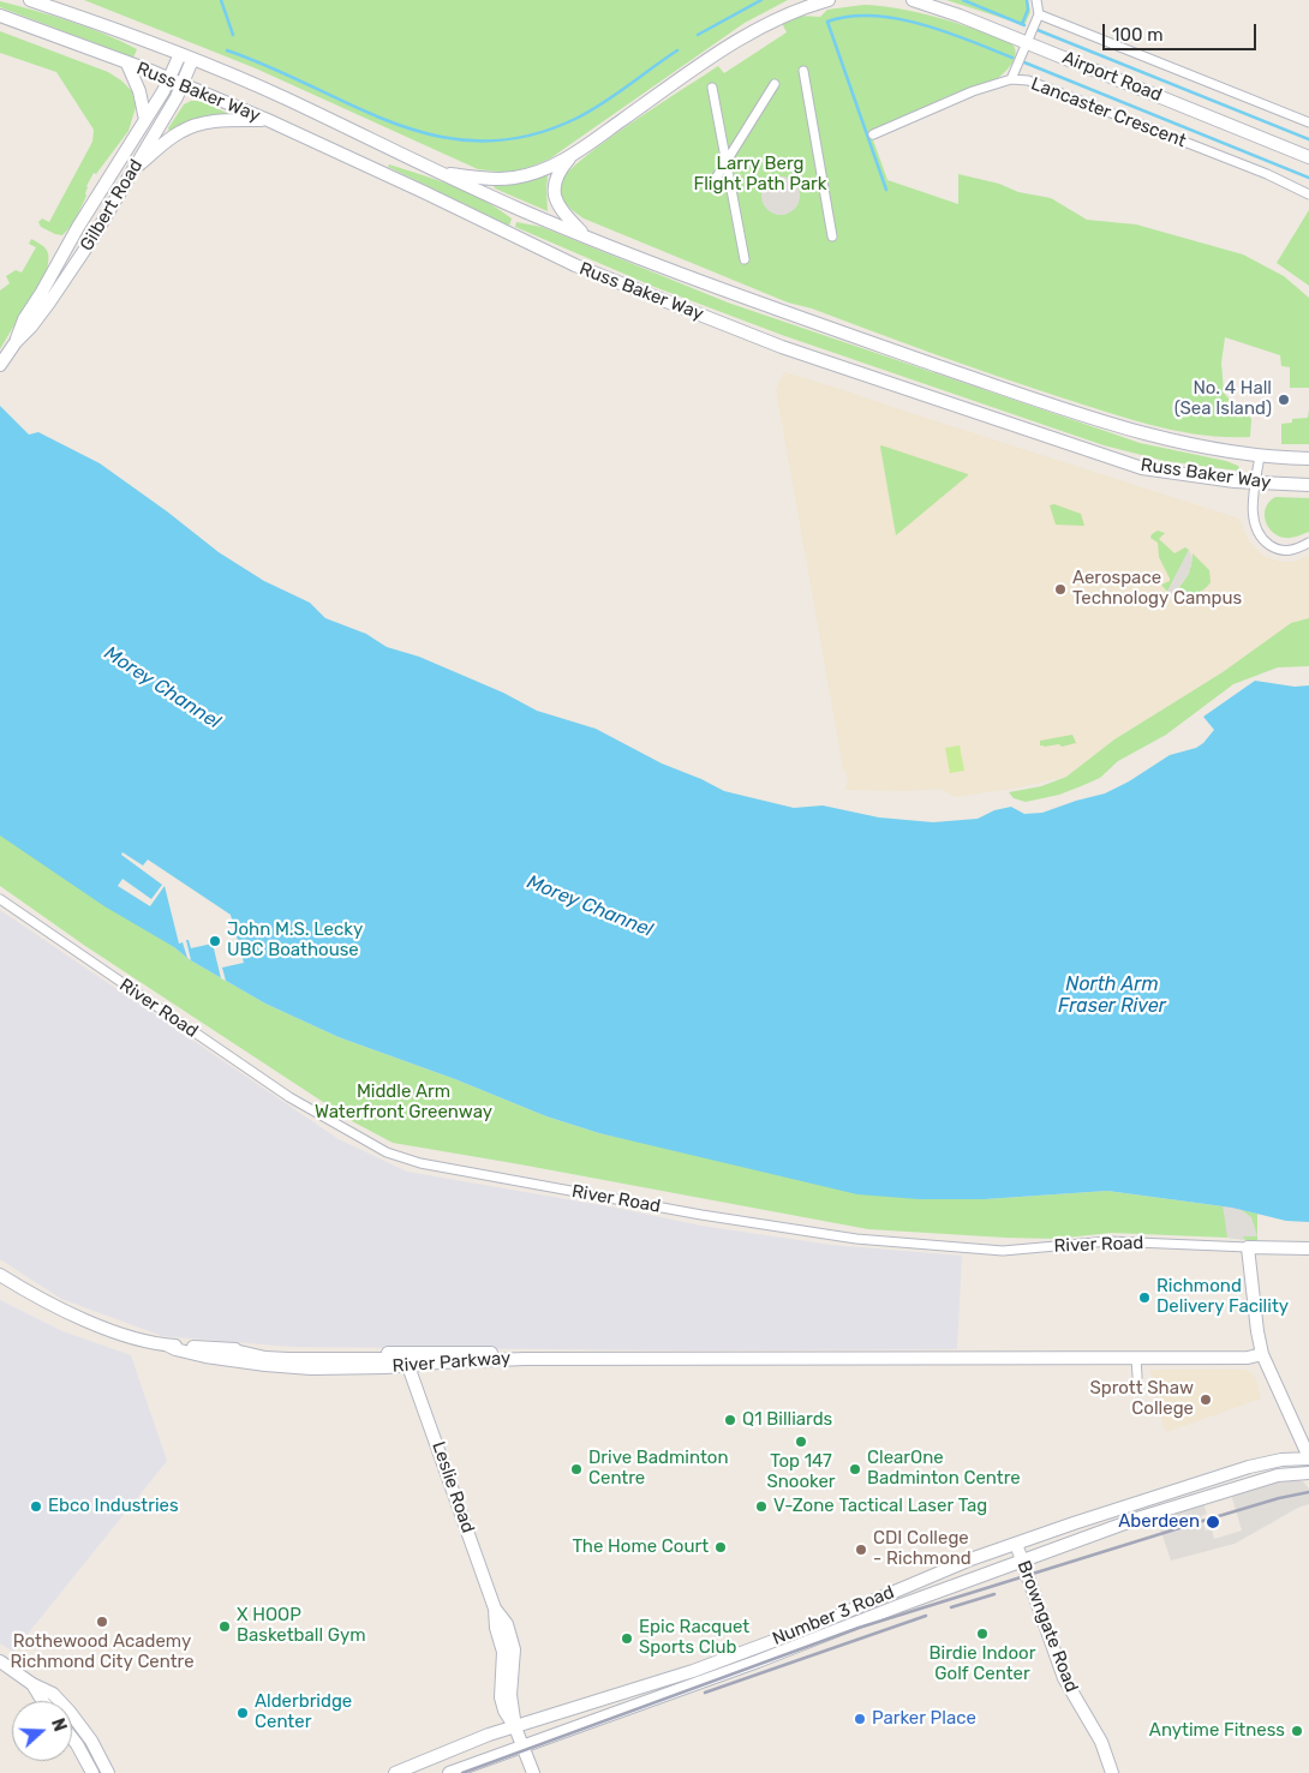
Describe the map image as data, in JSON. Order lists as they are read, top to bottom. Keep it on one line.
{"streets":{"main road":["Airport Road","Russ Baker Way","Gilbert Road","River Road","River Parkway","Leslie Road","Number 3 Road","Browngate Road"],"street":["Lancaster Crescent"]},"crossings":[["Russ Baker Way","Gilbert Road"],["River Parkway","Leslie Road"],["Leslie Road","Number 3 Road"],["Number 3 Road","Browngate Road"]],"water":["Morey Channel","North Arm Fraser River"],"parks":["Larry Berg Flight Path Park","Middle Arm Waterfront Greenway"],"places":["No. 4 Hall (Sea Island)","Aerospace Technology Campus","John M.S. Lecky UBC Boathouse","Richmond Delivery Facility","Sprott Shaw College","Q1 Billiards","Top 147 Snooker","Drive Badminton Centre","ClearOne Badminton Centre","Ebco Industries","V-Zone Tactical Laser Tag","Aberdeen","The Home Court","CDI College - Richmond","Rothewood Academy Richmond City Centre","X HOOP Basketball Gym","Birdie Indoor Golf Center","Epic Racquet Sports Club","Alderbridge Center","Parker Place","Anytime Fitness"],"scale_bar":"100 m","north":"right"}
